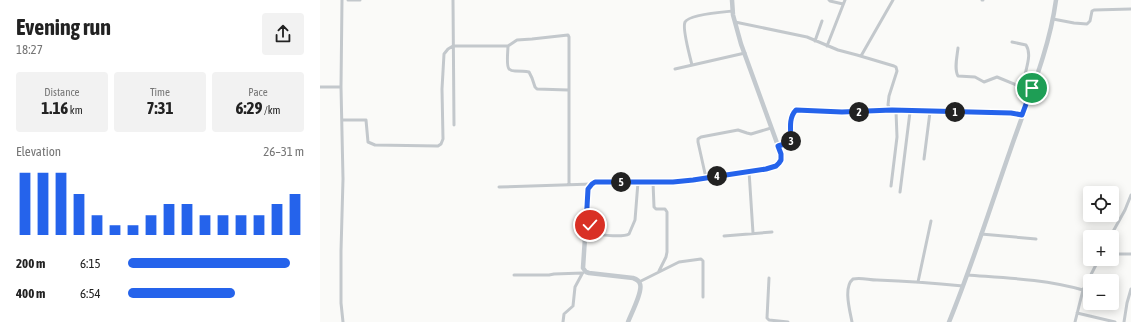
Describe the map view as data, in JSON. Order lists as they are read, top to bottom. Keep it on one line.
{"page":{"heading":["Evening run","18:27"],"stats":[["Distance","1.16 km"],["Time","7:31"],["Pace","6:29 /km"]],"pins":["1","2","3","4","5"],"chart":["Elevation","26–31 m"],"map_buttons":["+","−"],"list":[{"name":"200 m","note":"6:15"},{"name":"400 m","note":"6:54"}]}}
